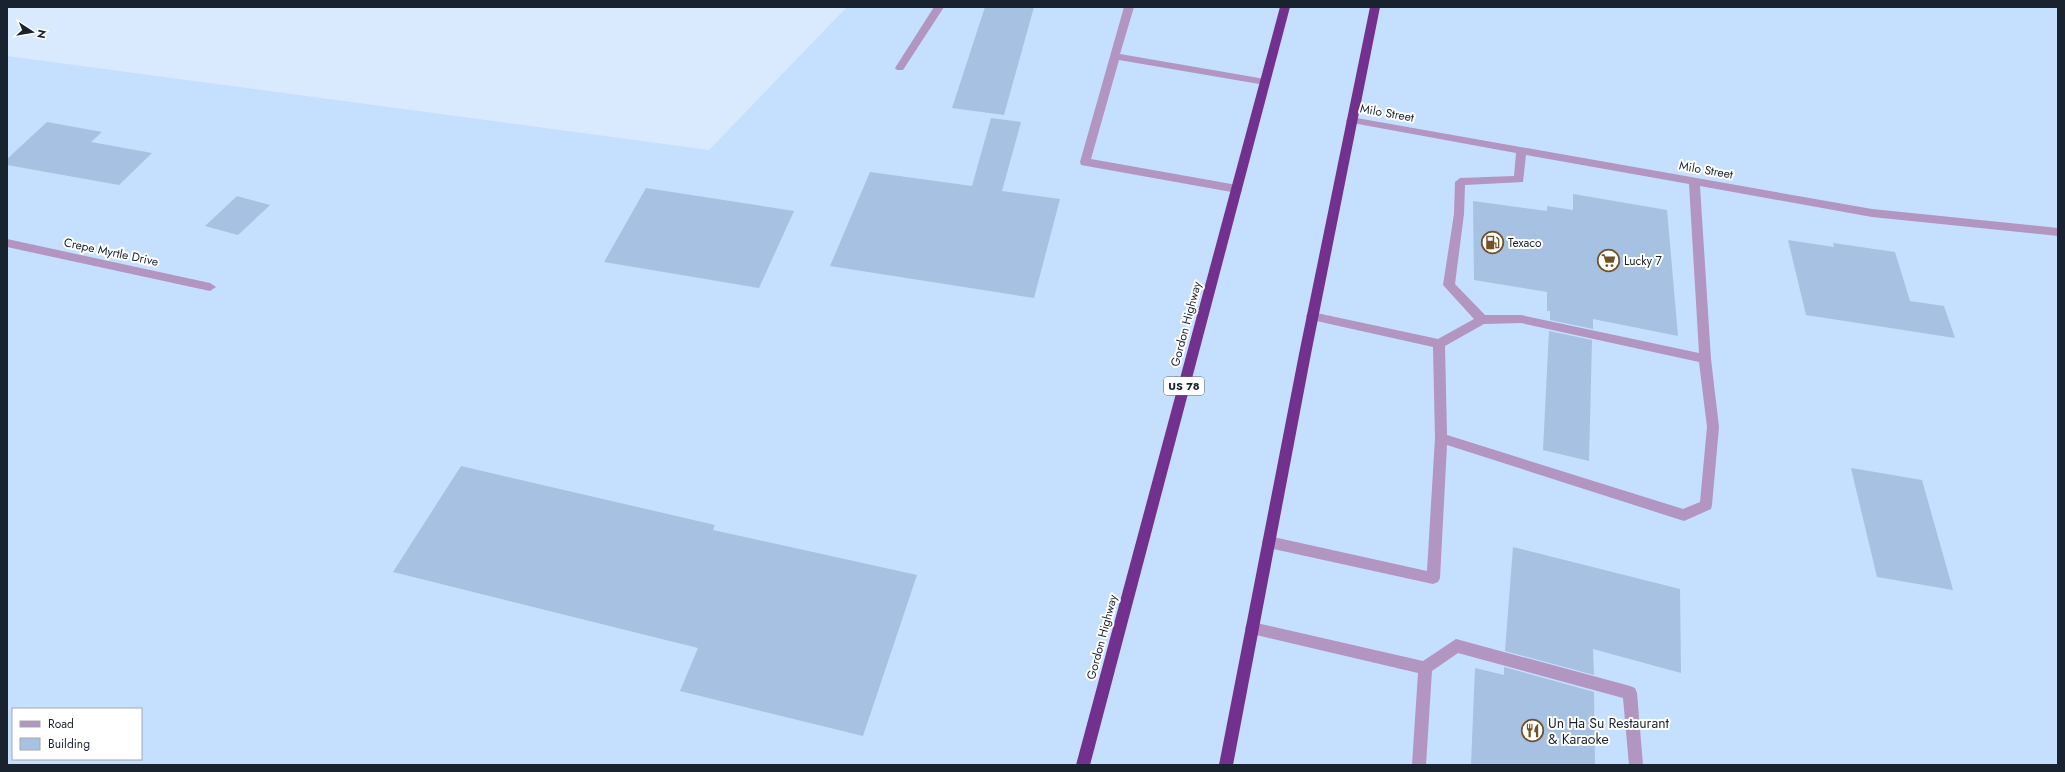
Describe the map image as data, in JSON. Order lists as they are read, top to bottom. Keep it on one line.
{"streets":{"highway":["Gordon Highway","US 78"],"street":["Milo Street","Crepe Myrtle Drive"]},"places":{"fuel station":["Texaco"],"supermarket":["Lucky 7"],"restaurant":["Un Ha Su Restaurant & Karaoke"]},"legend":["Road","Building"],"north":"right"}
